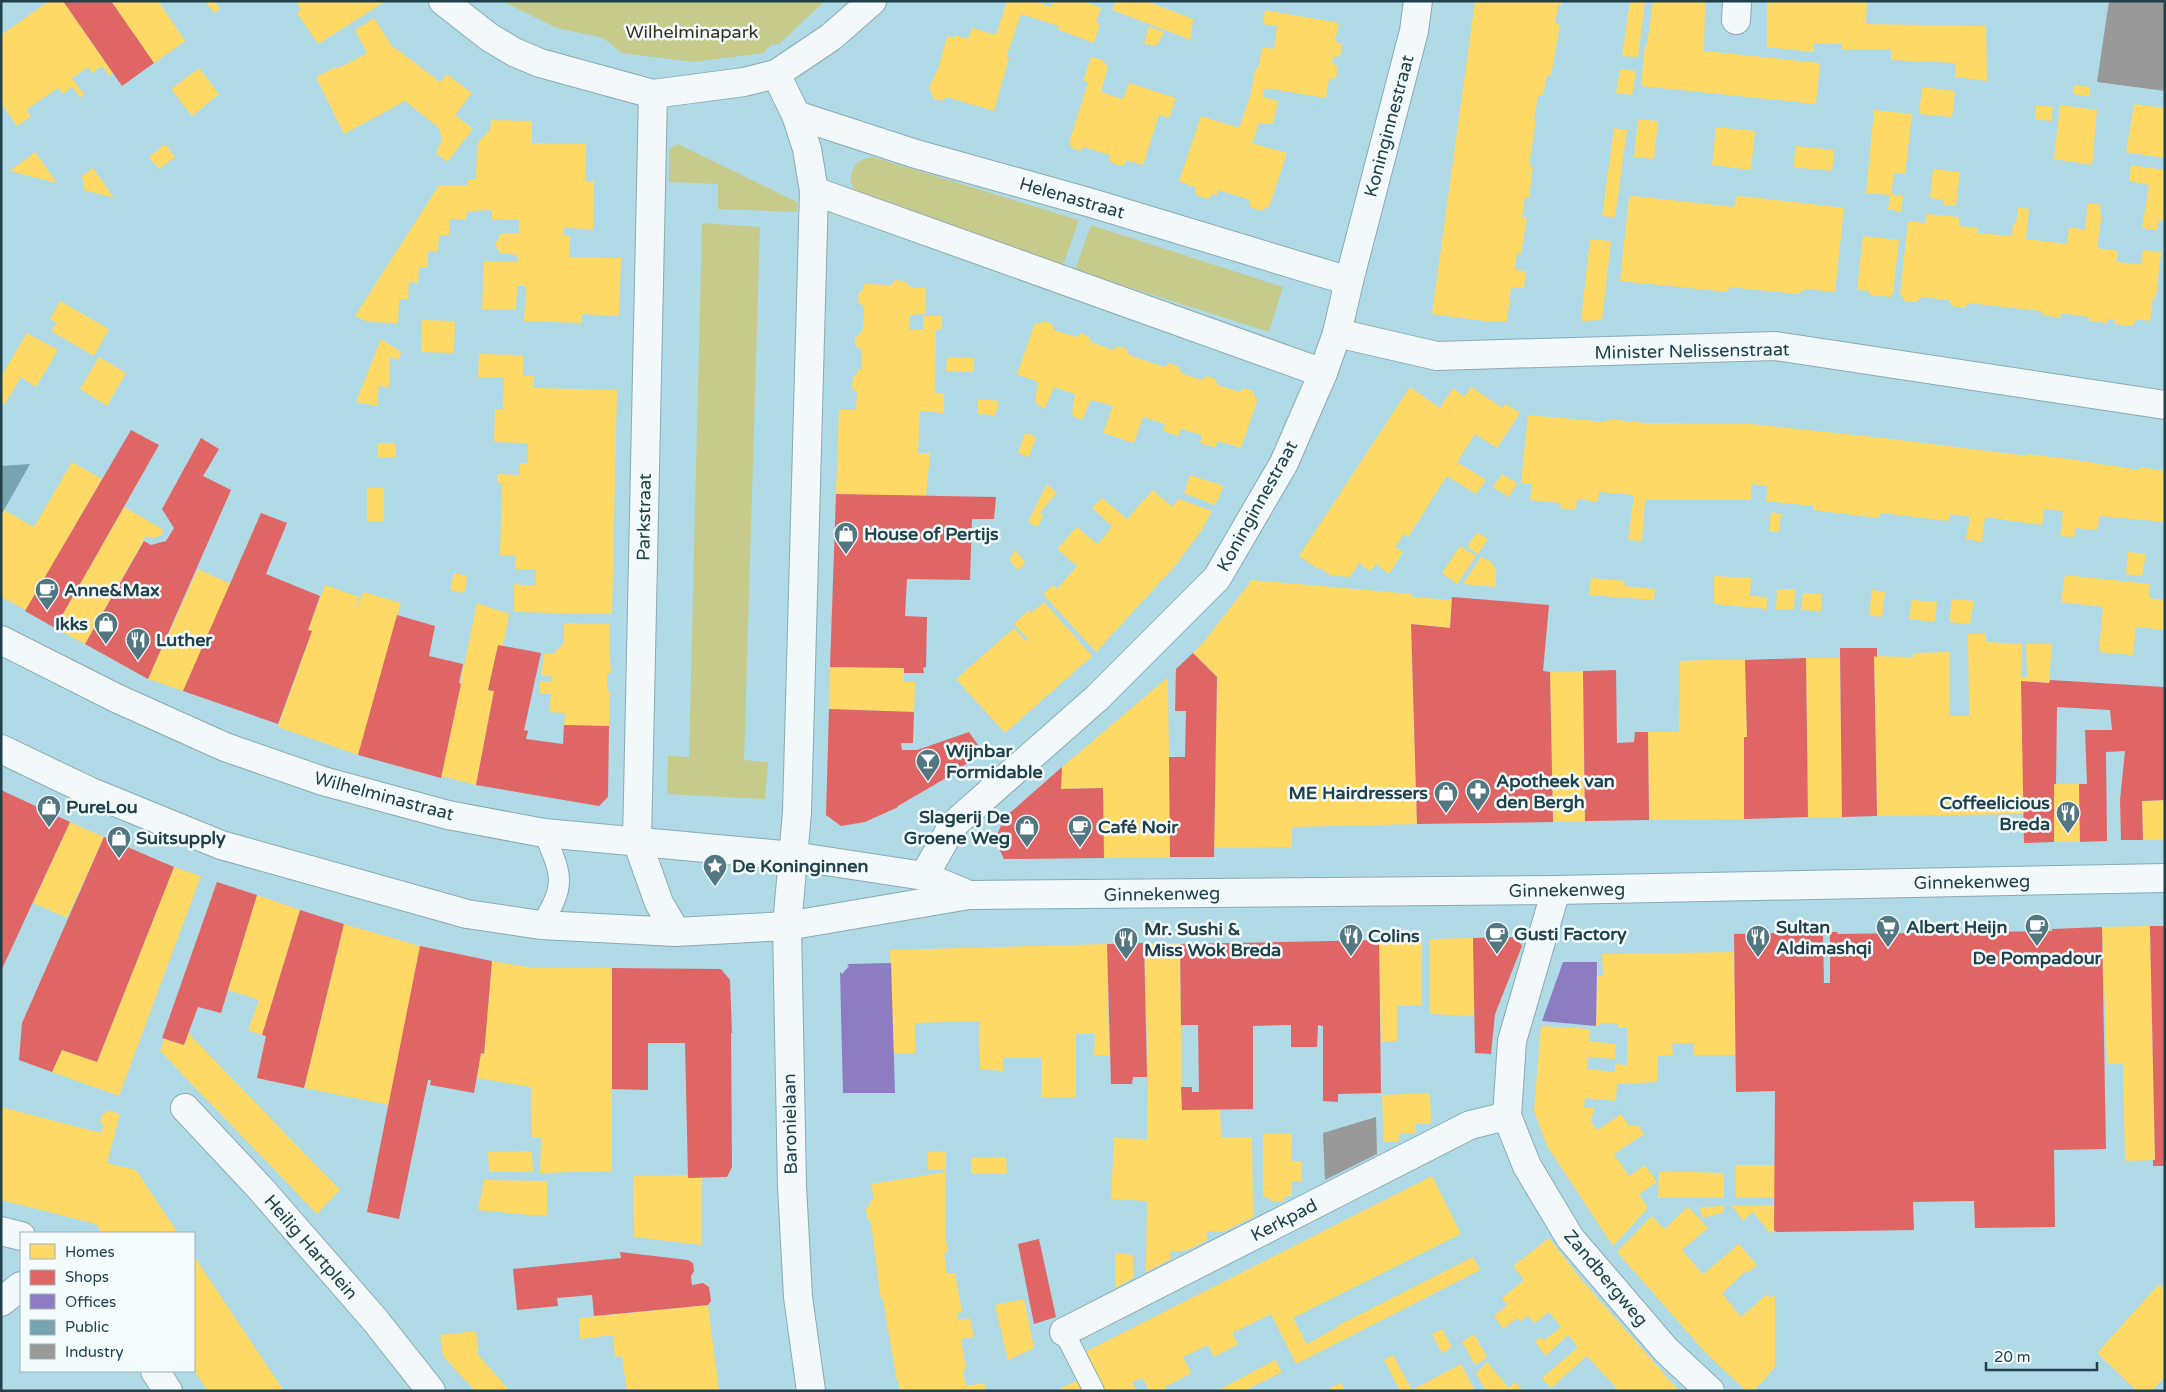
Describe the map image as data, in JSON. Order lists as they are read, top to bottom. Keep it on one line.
{"streets":{"street":["Koninginnestraat","Helenastraat","Minister Nelissenstraat","Parkstraat","Wilhelminastraat","Ginnekenweg","Baronielaan","Kerkpad","Heilig Hartplein","Zandbergweg"]},"crossings":[["Koninginnestraat","Helenastraat"],["Koninginnestraat","Minister Nelissenstraat"],["Koninginnestraat","Ginnekenweg"],["Parkstraat","Wilhelminastraat"],["Wilhelminastraat","Ginnekenweg"],["Wilhelminastraat","Baronielaan"],["Ginnekenweg","Baronielaan"],["Ginnekenweg","Zandbergweg"],["Kerkpad","Zandbergweg"]],"parks":["Wilhelminapark"],"places":{"shop":["House of Pertijs","Ikks","ME Hairdressers","PureLou","Slagerij De Groene Weg","Suitsupply"],"cafe":["Anne&Max","Café Noir","De Pompadour","Gusti Factory"],"restaurant":["Luther","Coffeelicious Breda","Colins","Sultan Aldimashqi","Mr. Sushi & Miss Wok Breda"],"bar":["Wijnbar Formidable"],"pharmacy":["Apotheek van den Bergh"],"place":["De Koninginnen"],"supermarket":["Albert Heijn"]},"legend":["Homes","Shops","Offices","Public","Industry"],"scale_bar":"20 m"}
